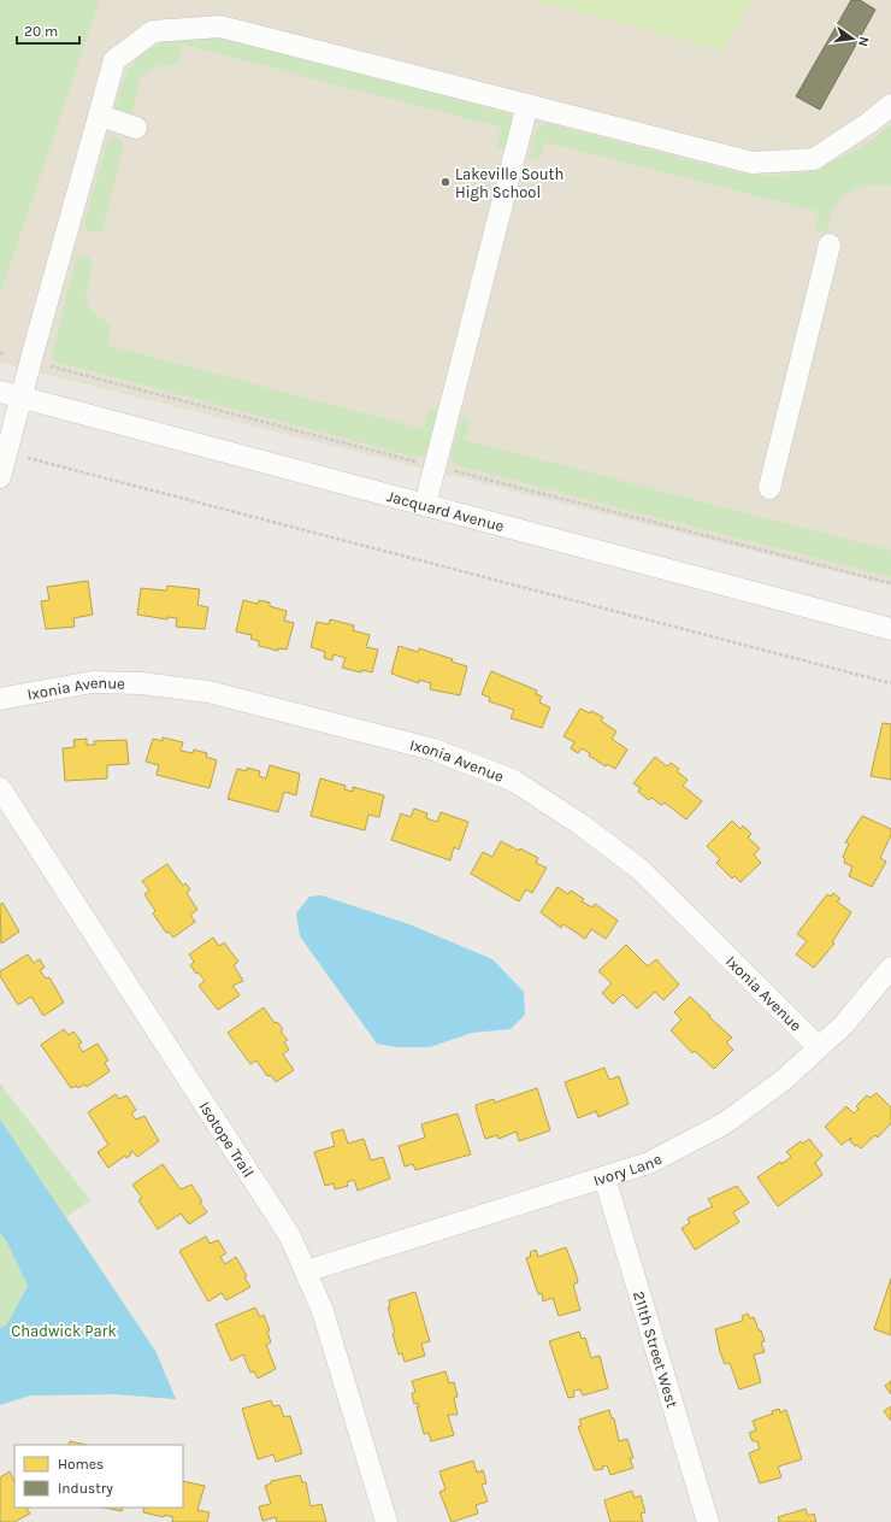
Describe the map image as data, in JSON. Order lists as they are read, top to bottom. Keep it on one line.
{"streets":{"street":["Jacquard Avenue","Ixonia Avenue","Isotope Trail","Ivory Lane","211th Street West"]},"crossings":[["Ixonia Avenue","Ivory Lane"],["Isotope Trail","Ivory Lane"],["Ivory Lane","211th Street West"]],"parks":["Chadwick Park"],"places":["Lakeville South High School"],"legend":["Homes","Industry"],"scale_bar":"20 m","north":"right"}
